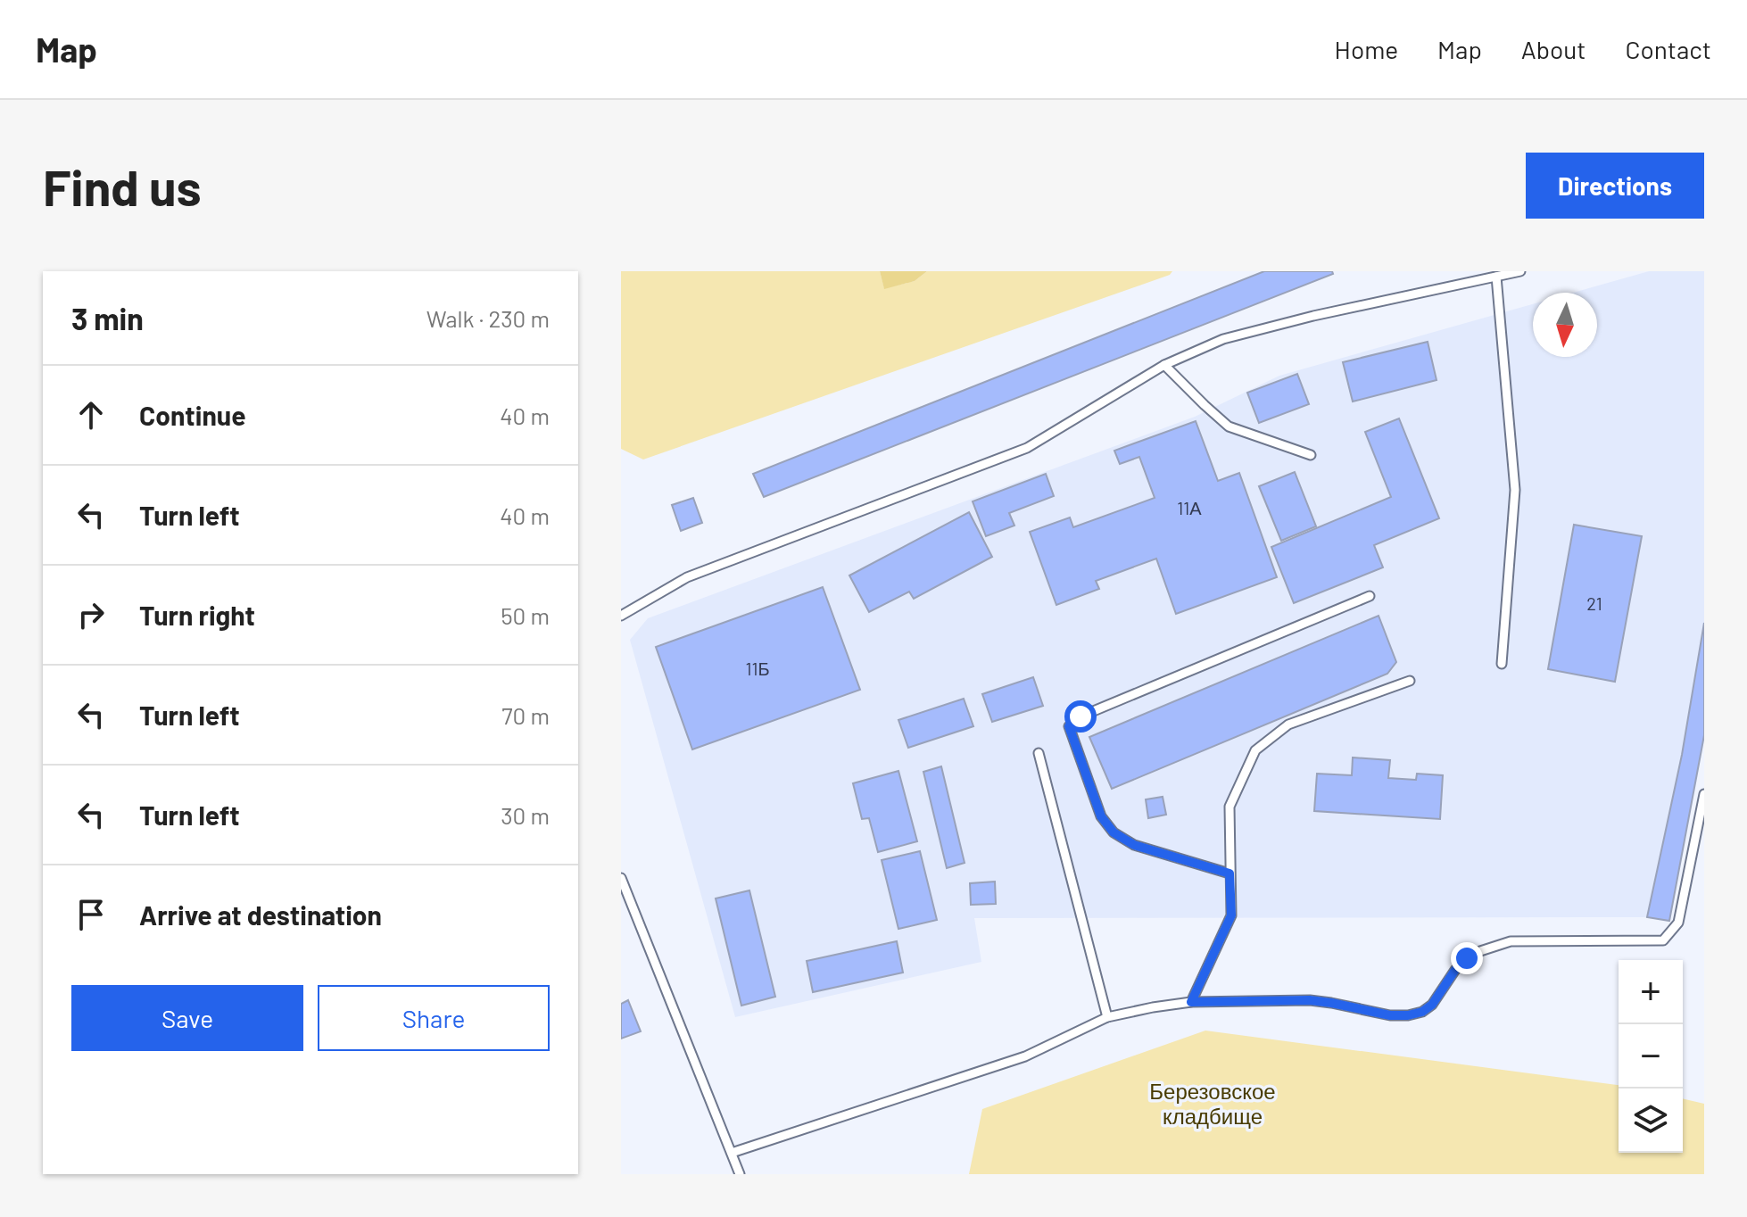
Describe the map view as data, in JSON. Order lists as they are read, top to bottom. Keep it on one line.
{"parks":["Березовское кладбище"],"house_numbers":["11А","21","11Б"],"north":"bottom","page":{"header":"Map","nav":["Home","Map","About","Contact"],"buttons":["Directions",["Save","Share"]],"title":"Find us","heading":["3 min","Walk · 230 m"],"list":[["Continue","40 m"],["Turn left","40 m"],["Turn right","50 m"],["Turn left","70 m"],["Turn left","30 m"],"Arrive at destination"],"map_buttons":["+","−"]}}
